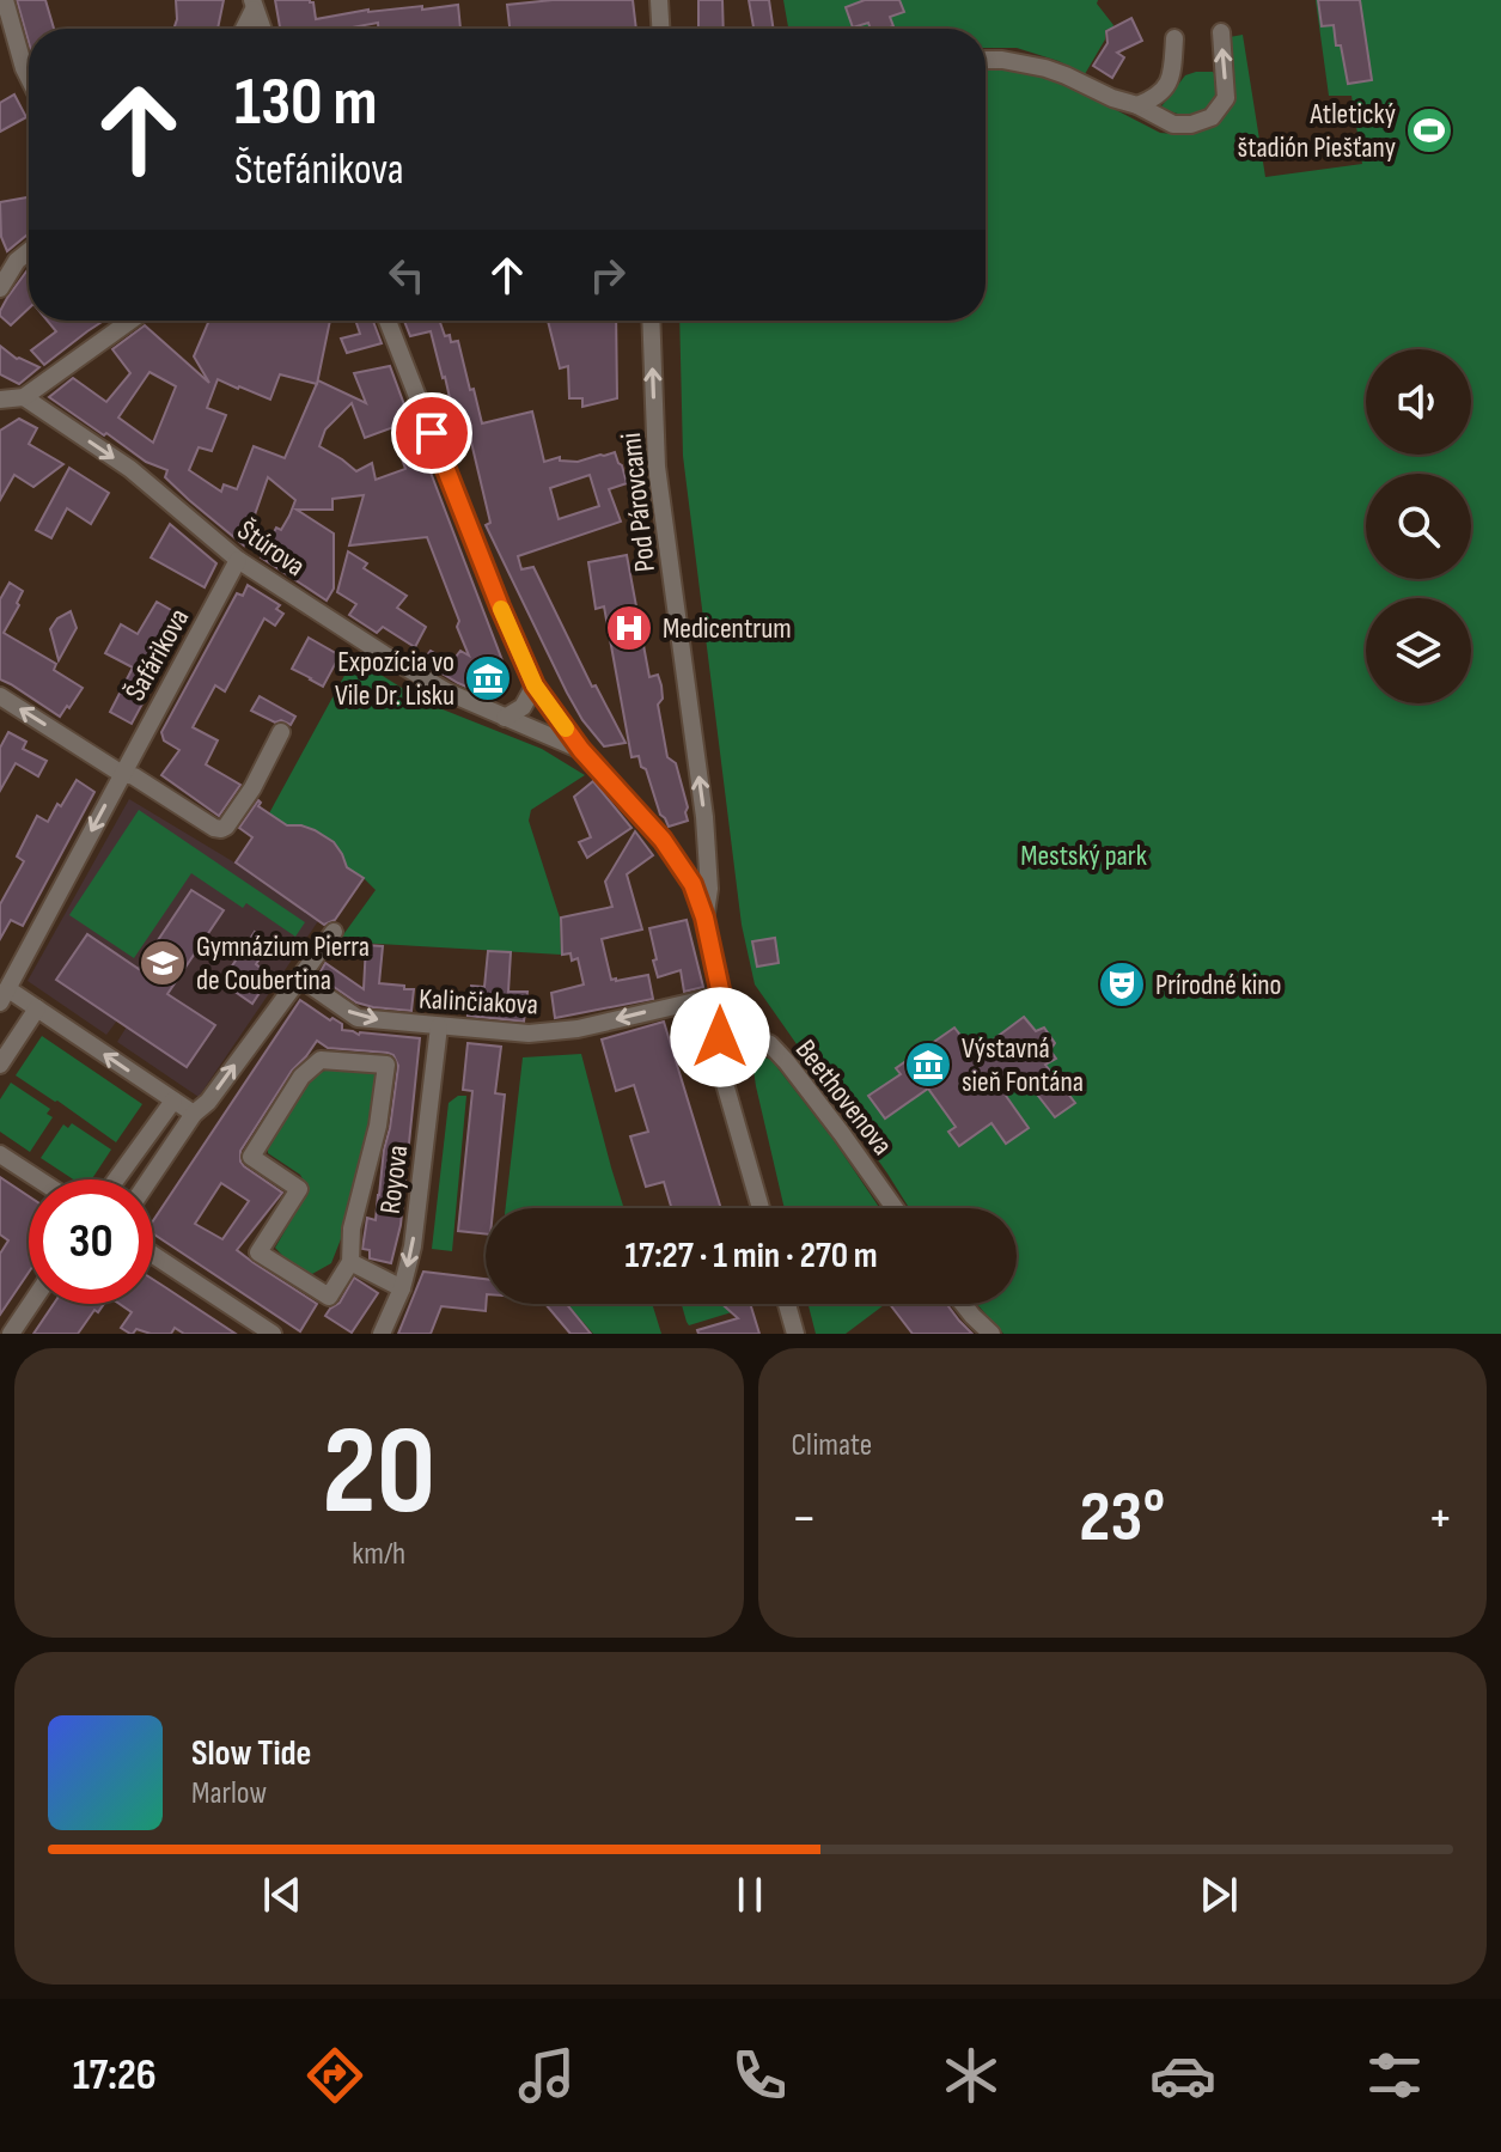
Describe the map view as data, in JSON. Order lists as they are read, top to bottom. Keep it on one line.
{"streets":{"street":["Pod Párovcami","Štúrova","Šafárikova","Kalinčiakova","Beethovenova","Royova"]},"crossings":[["Štúrova","Šafárikova"],["Kalinčiakova","Royova"]],"one_way":["Pod Párovcami","Štúrova","Šafárikova","Royova"],"parks":["Mestský park"],"places":{"sports":["Atletický štadión Piešťany"],"hospital":["Medicentrum"],"museum":["Expozícia vo Vile Dr. Lisku","Výstavná sieň Fontána"],"school or university":["Gymnázium Pierra de Coubertina"],"theatre":["Prírodné kino"]},"page":{"turn":["130 m","Štefánikova"],"limit":"30","trip":"17:27 · 1 min · 270 m","tile":[["20","km/h"],"Climate"],"heat":["−","23°","+"],"song":["Slow Tide","Marlow"],"tabs":"17:26"}}
